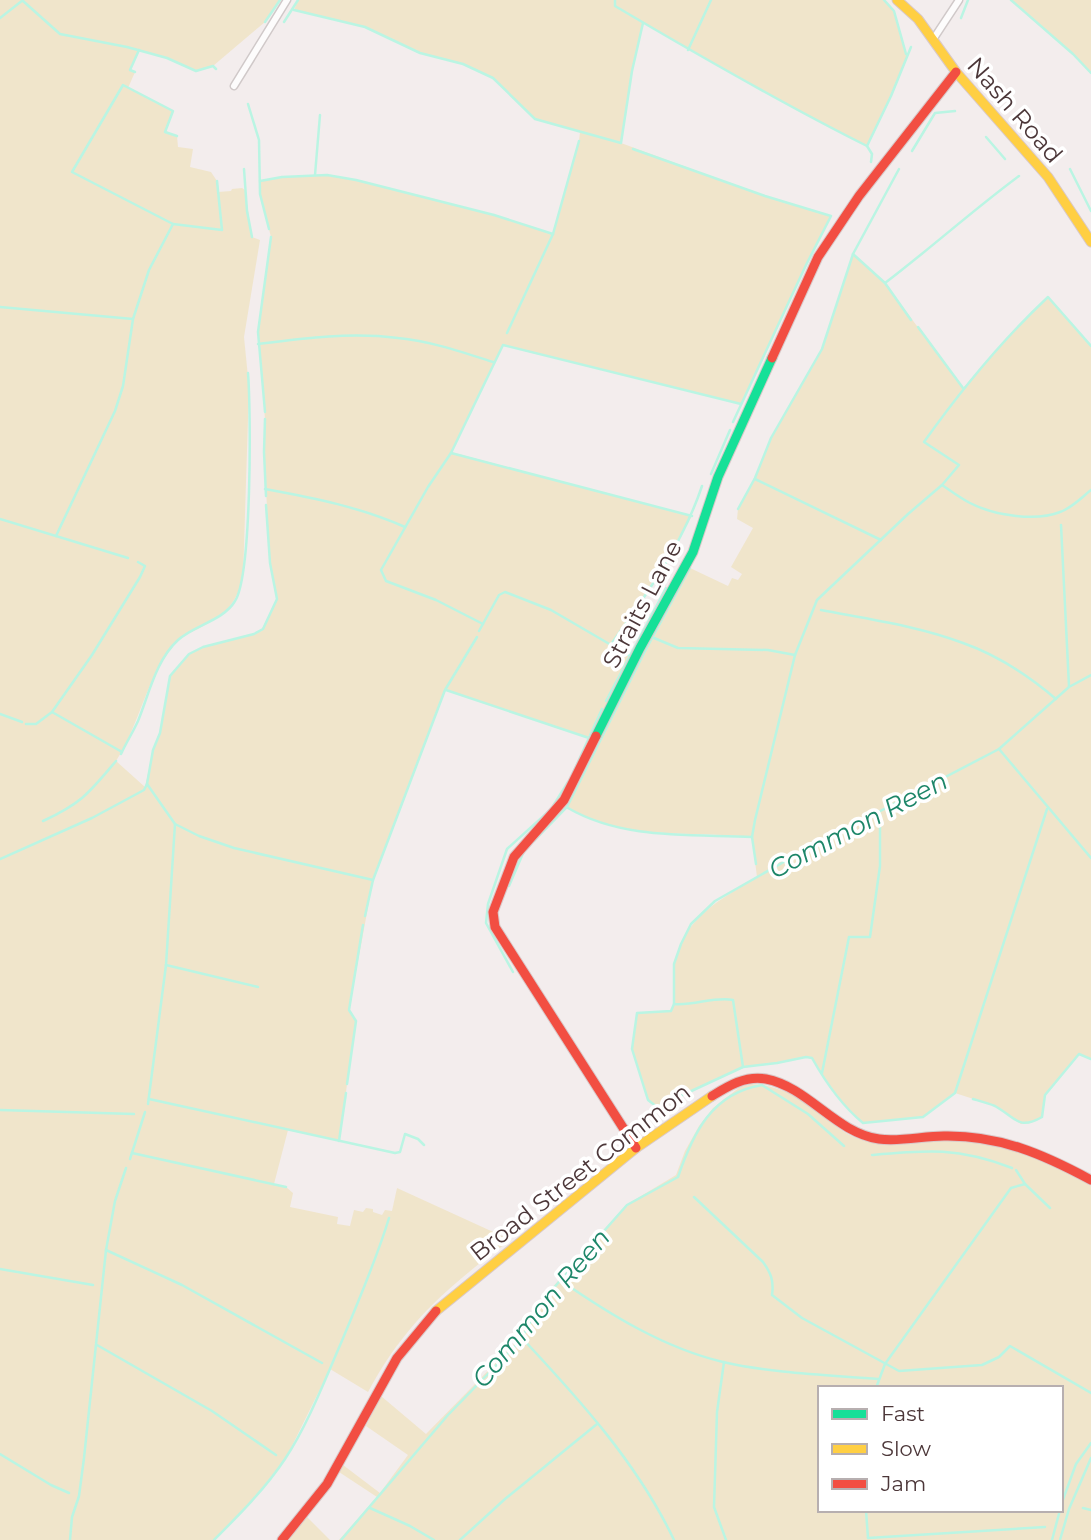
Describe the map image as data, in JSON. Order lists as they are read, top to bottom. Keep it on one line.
{"streets":{"street":["Nash Road","Straits Lane","Broad Street Common"]},"crossings":[["Nash Road","Straits Lane"],["Straits Lane","Broad Street Common"]],"water":["Common Reen"],"legend":["Fast","Slow","Jam"]}
